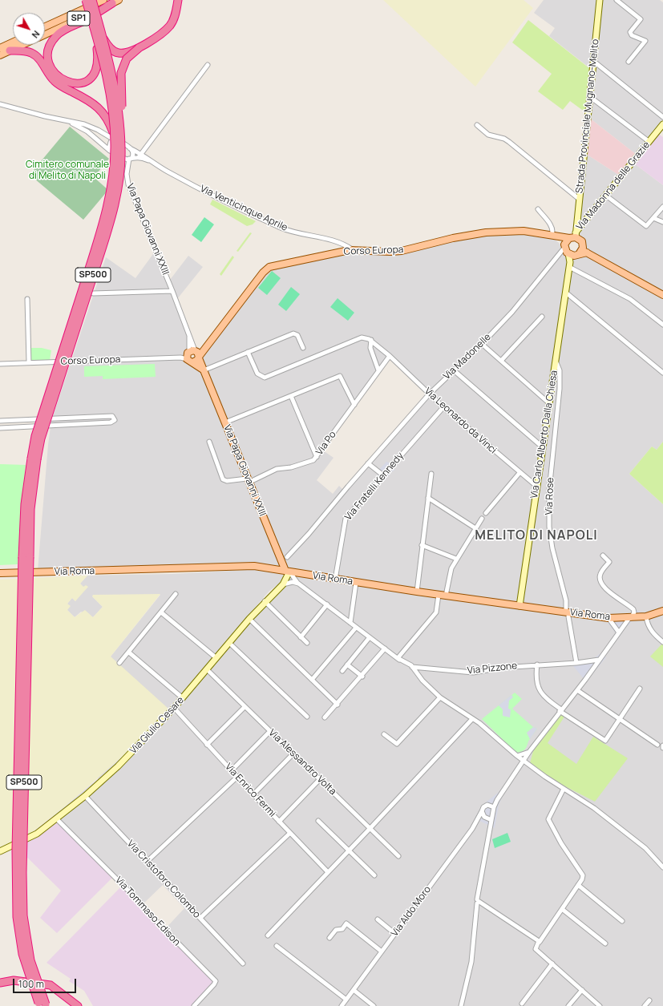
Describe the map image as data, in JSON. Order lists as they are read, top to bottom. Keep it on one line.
{"streets":{"highway":["SP500"],"main road":["SP1","Via Papa Giovanni XXIII","Corso Europa","Via Roma"],"street":["Strada Provinciale Mugnano-Melito","Via Madonna delle Grazie","Via Venticinque Aprile","Via Madonelle","Via Leonardo da Vinci","Via Carlo Alberto Dalla Chiesa","Via Po","Via Fratelli Kennedy","Via Rose","Via Pizzone","Via Giulio Cesare","Via Alessandro Volta","Via Enrico Fermi","Via Cristoforo Colombo","Via Tommaso Edison","Via Aldo Moro"]},"crossings":[["Strada Provinciale Mugnano-Melito","Via Madonna delle Grazie"],["Strada Provinciale Mugnano-Melito","Corso Europa"],["Via Madonna delle Grazie","Corso Europa"],["Via Venticinque Aprile","Via Papa Giovanni XXIII"],["Via Papa Giovanni XXIII","Corso Europa"],["Via Papa Giovanni XXIII","SP500"],["Via Papa Giovanni XXIII","Via Po"],["Via Papa Giovanni XXIII","Via Roma"],["Via Papa Giovanni XXIII","Via Giulio Cesare"],["Via Madonelle","Via Leonardo da Vinci"],["Via Leonardo da Vinci","Via Carlo Alberto Dalla Chiesa"],["Via Leonardo da Vinci","Via Po"],["Via Leonardo da Vinci","Via Fratelli Kennedy"],["Via Carlo Alberto Dalla Chiesa","Via Rose"],["Via Carlo Alberto Dalla Chiesa","Via Roma"],["Via Fratelli Kennedy","Via Roma"],["Via Rose","Via Roma"],["Via Rose","Via Pizzone"],["Via Roma","Via Giulio Cesare"],["Via Giulio Cesare","Via Alessandro Volta"],["Via Giulio Cesare","Via Enrico Fermi"],["Via Giulio Cesare","Via Cristoforo Colombo"],["Via Giulio Cesare","Via Tommaso Edison"]],"districts":["MELITO DI NAPOLI"],"parks":["Cimitero comunale di Melito di Napoli"],"scale_bar":"100 m","north":"bottom right"}
